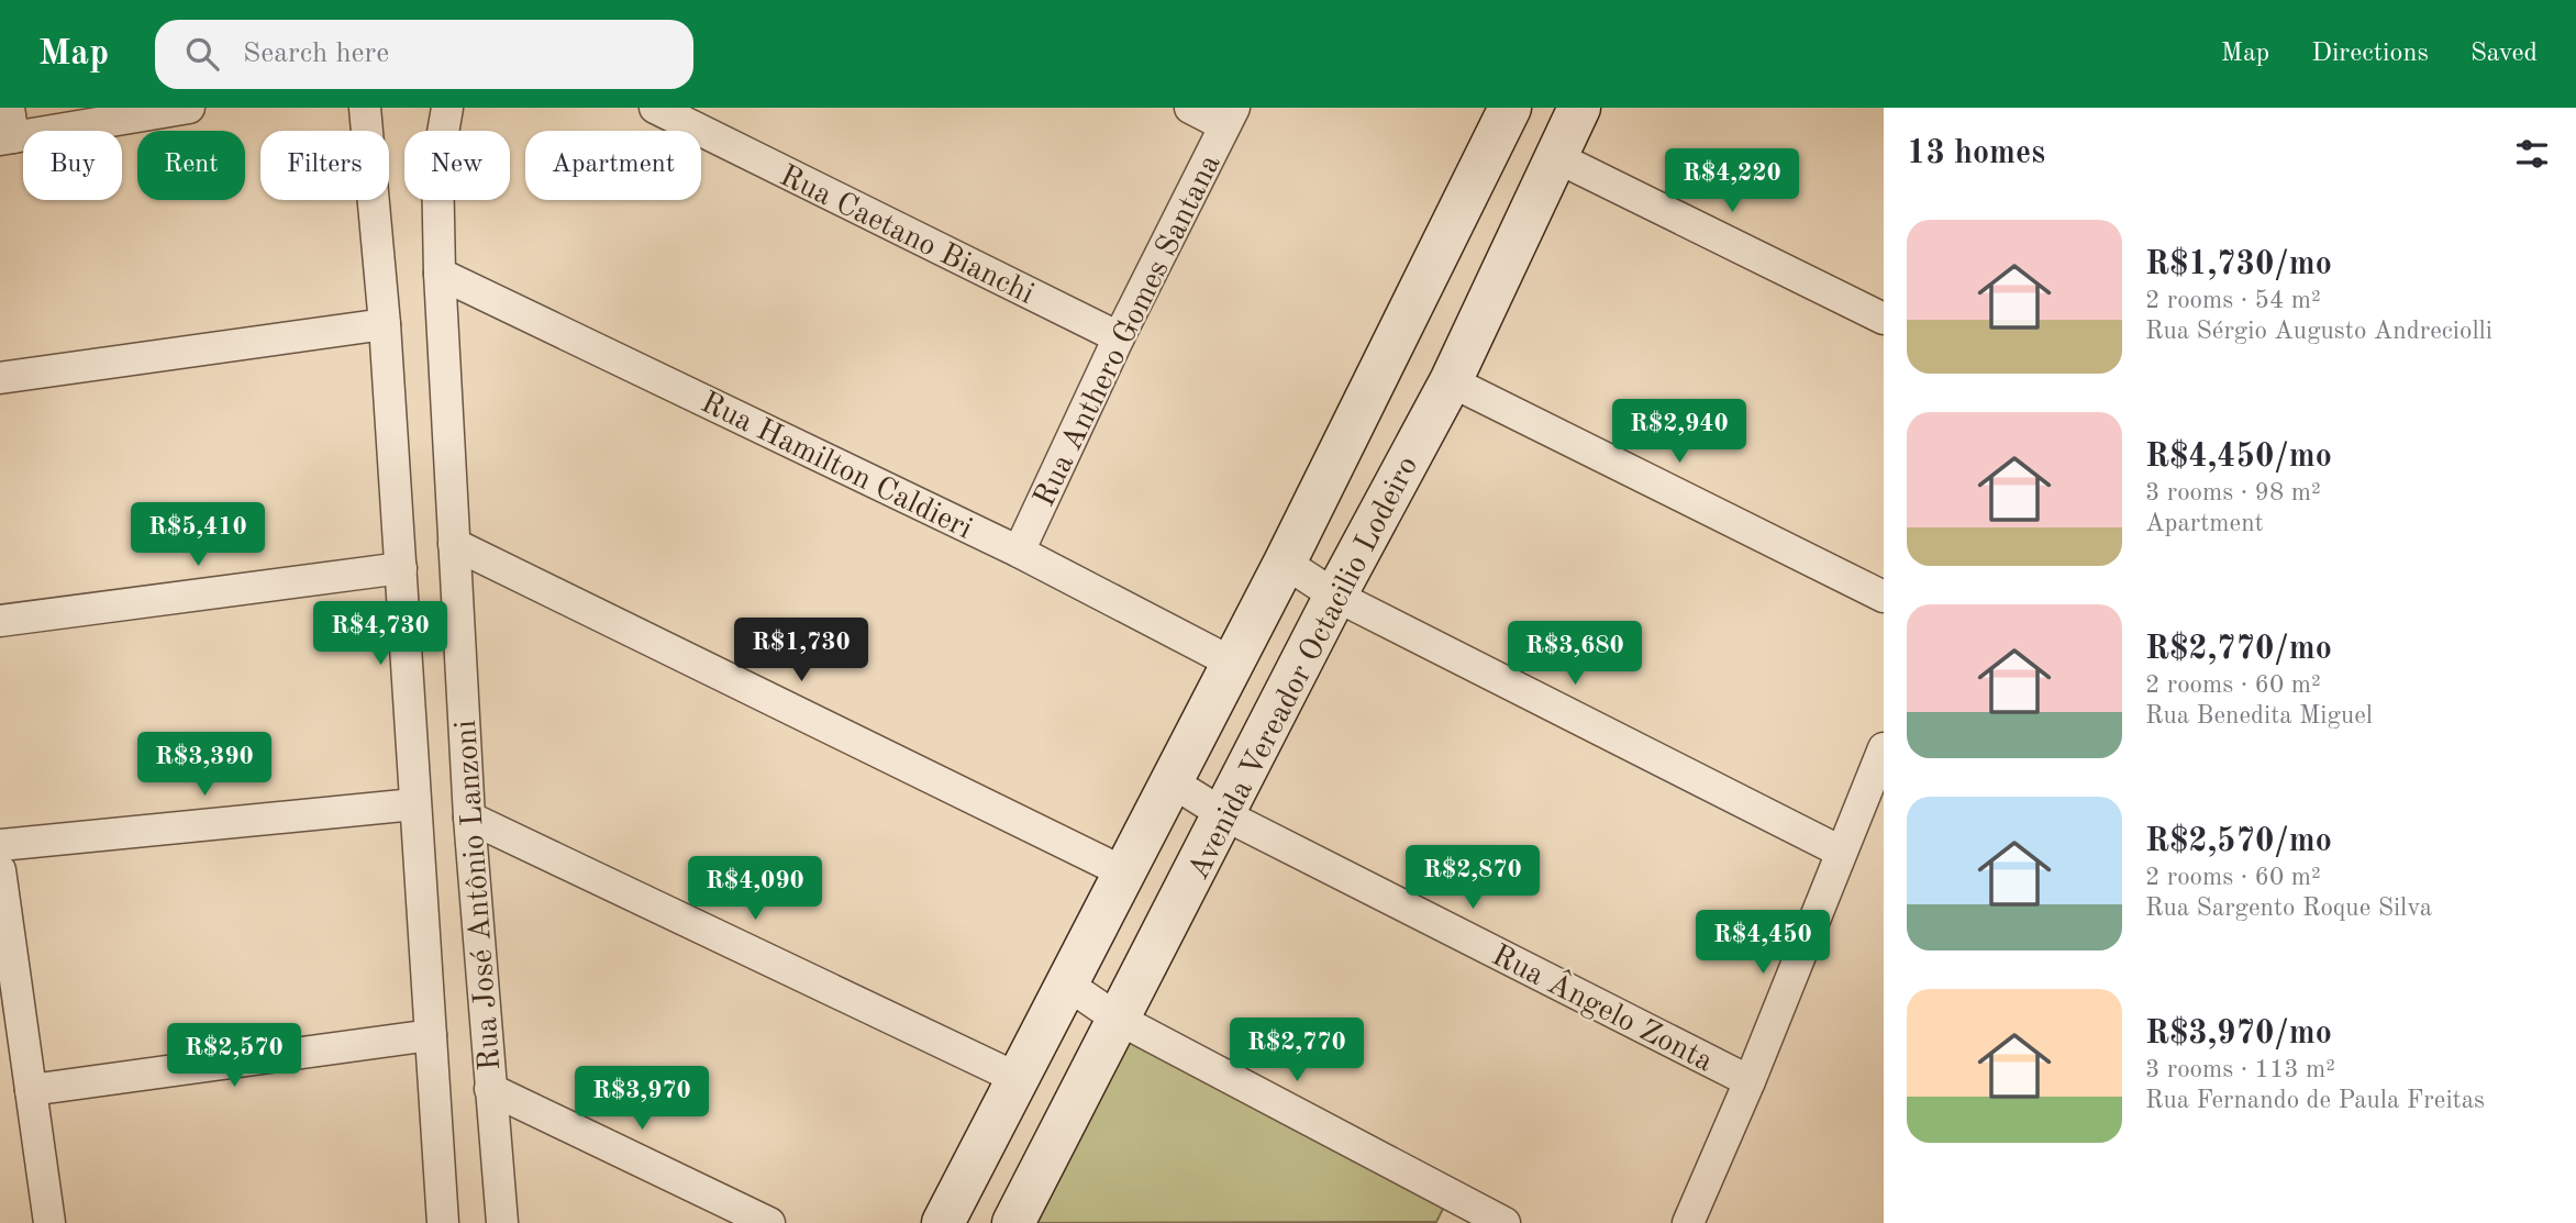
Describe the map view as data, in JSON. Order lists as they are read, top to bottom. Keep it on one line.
{"streets":{"street":["Rua Caetano Bianchi","Rua Anthero Gomes Santana","Rua Hamilton Caldieri","Avenida Vereador Octacilio Lodeiro","Rua José Antônio Lanzoni","Rua Ângelo Zonta"]},"crossings":[["Rua Caetano Bianchi","Rua Anthero Gomes Santana"],["Rua Anthero Gomes Santana","Rua Hamilton Caldieri"],["Rua Hamilton Caldieri","Avenida Vereador Octacilio Lodeiro"],["Rua Hamilton Caldieri","Rua José Antônio Lanzoni"],["Avenida Vereador Octacilio Lodeiro","Rua Ângelo Zonta"]],"page":{"header":"Map","search":"Search here","nav":["Map","Directions","Saved"],"heading":"13 homes","chip":["Buy","Rent","Filters","New","Apartment"],"price":["R$4,220","R$2,940","R$5,410","R$4,730","R$1,730","R$3,680","R$3,390","R$2,870","R$4,090","R$4,450","R$2,770","R$2,570","R$3,970"],"list":[{"name":"R$1,730/mo","note":"2 rooms · 54 m² · Rua Sérgio Augusto Andreciolli"},{"name":"R$4,450/mo","note":"3 rooms · 98 m² · Apartment"},{"name":"R$2,770/mo","note":"2 rooms · 60 m² · Rua Benedita Miguel"},{"name":"R$2,570/mo","note":"2 rooms · 60 m² · Rua Sargento Roque Silva"},{"name":"R$3,970/mo","note":"3 rooms · 113 m² · Rua Fernando de Paula Freitas"}]}}
